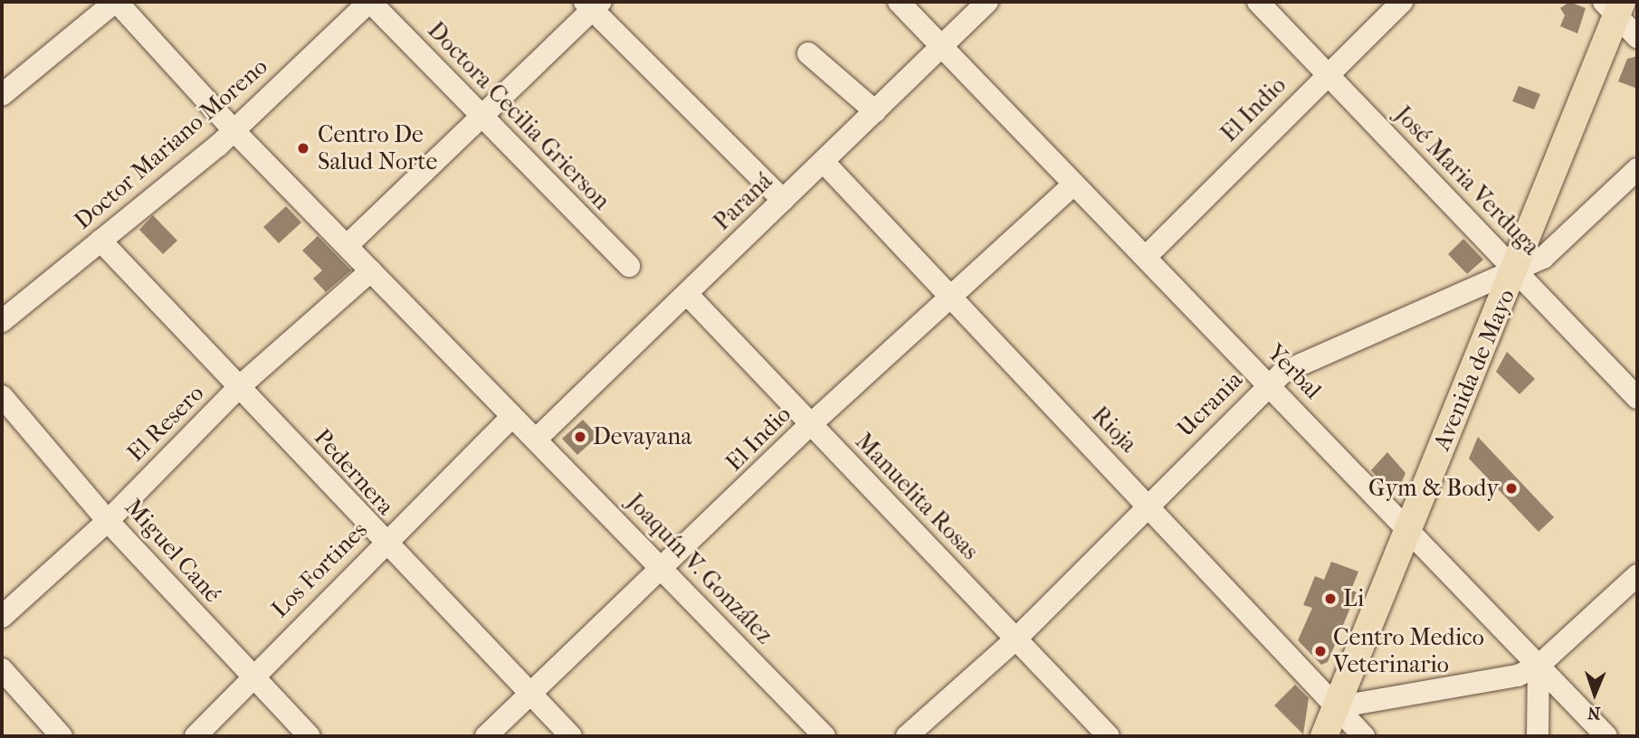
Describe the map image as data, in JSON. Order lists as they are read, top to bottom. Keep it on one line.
{"streets":{"main road":["Avenida de Mayo"],"street":["El Indio","Doctora Cecilia Grierson","Doctor Mariano Moreno","José Maria Verduga","Paraná","Yerbal","Ucrania","El Resero","Rioja","Pedernera","Manuelita Rosas","Miguel Cané","Joaquín V. González","Los Fortines"]},"crossings":[["El Indio","José Maria Verduga"],["El Indio","Yerbal"],["El Indio","Rioja"],["El Indio","Pedernera"],["El Indio","Manuelita Rosas"],["El Indio","Joaquín V. González"],["Doctora Cecilia Grierson","Doctor Mariano Moreno"],["Doctor Mariano Moreno","Pedernera"],["Doctor Mariano Moreno","Joaquín V. González"],["José Maria Verduga","Avenida de Mayo"],["José Maria Verduga","Ucrania"],["Paraná","Yerbal"],["Paraná","Rioja"],["Paraná","Manuelita Rosas"],["Paraná","Joaquín V. González"],["Avenida de Mayo","Yerbal"],["Avenida de Mayo","Ucrania"],["Avenida de Mayo","Rioja"],["Yerbal","Ucrania"],["Ucrania","Rioja"],["Ucrania","Manuelita Rosas"],["El Resero","Pedernera"],["El Resero","Miguel Cané"],["El Resero","Joaquín V. González"],["Pedernera","Los Fortines"],["Miguel Cané","Los Fortines"],["Joaquín V. González","Los Fortines"]],"places":["Centro De Salud Norte","Devayana","Gym & Body","Li","Centro Medico Veterinario"],"north":"bottom"}
